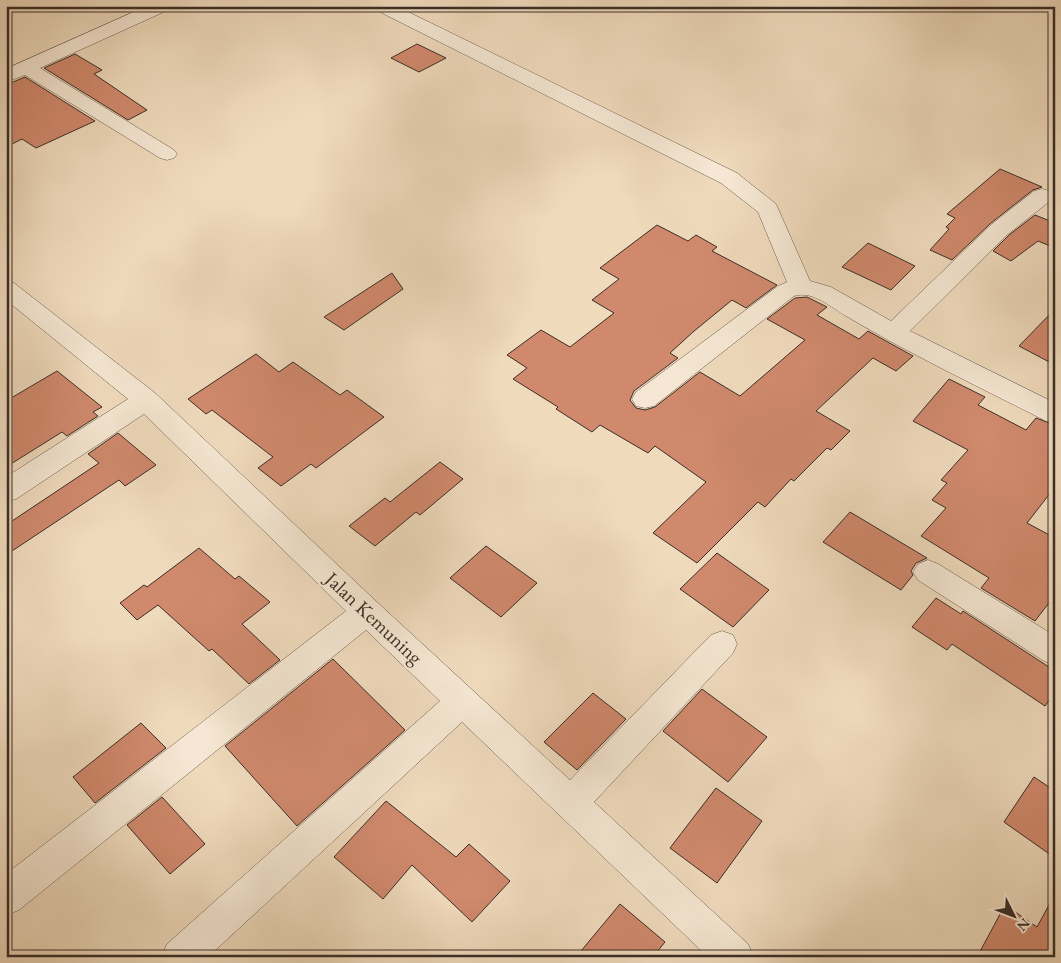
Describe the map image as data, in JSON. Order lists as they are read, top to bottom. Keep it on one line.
{"streets":{"street":["Jalan Kemuning"]},"north":"bottom right"}
